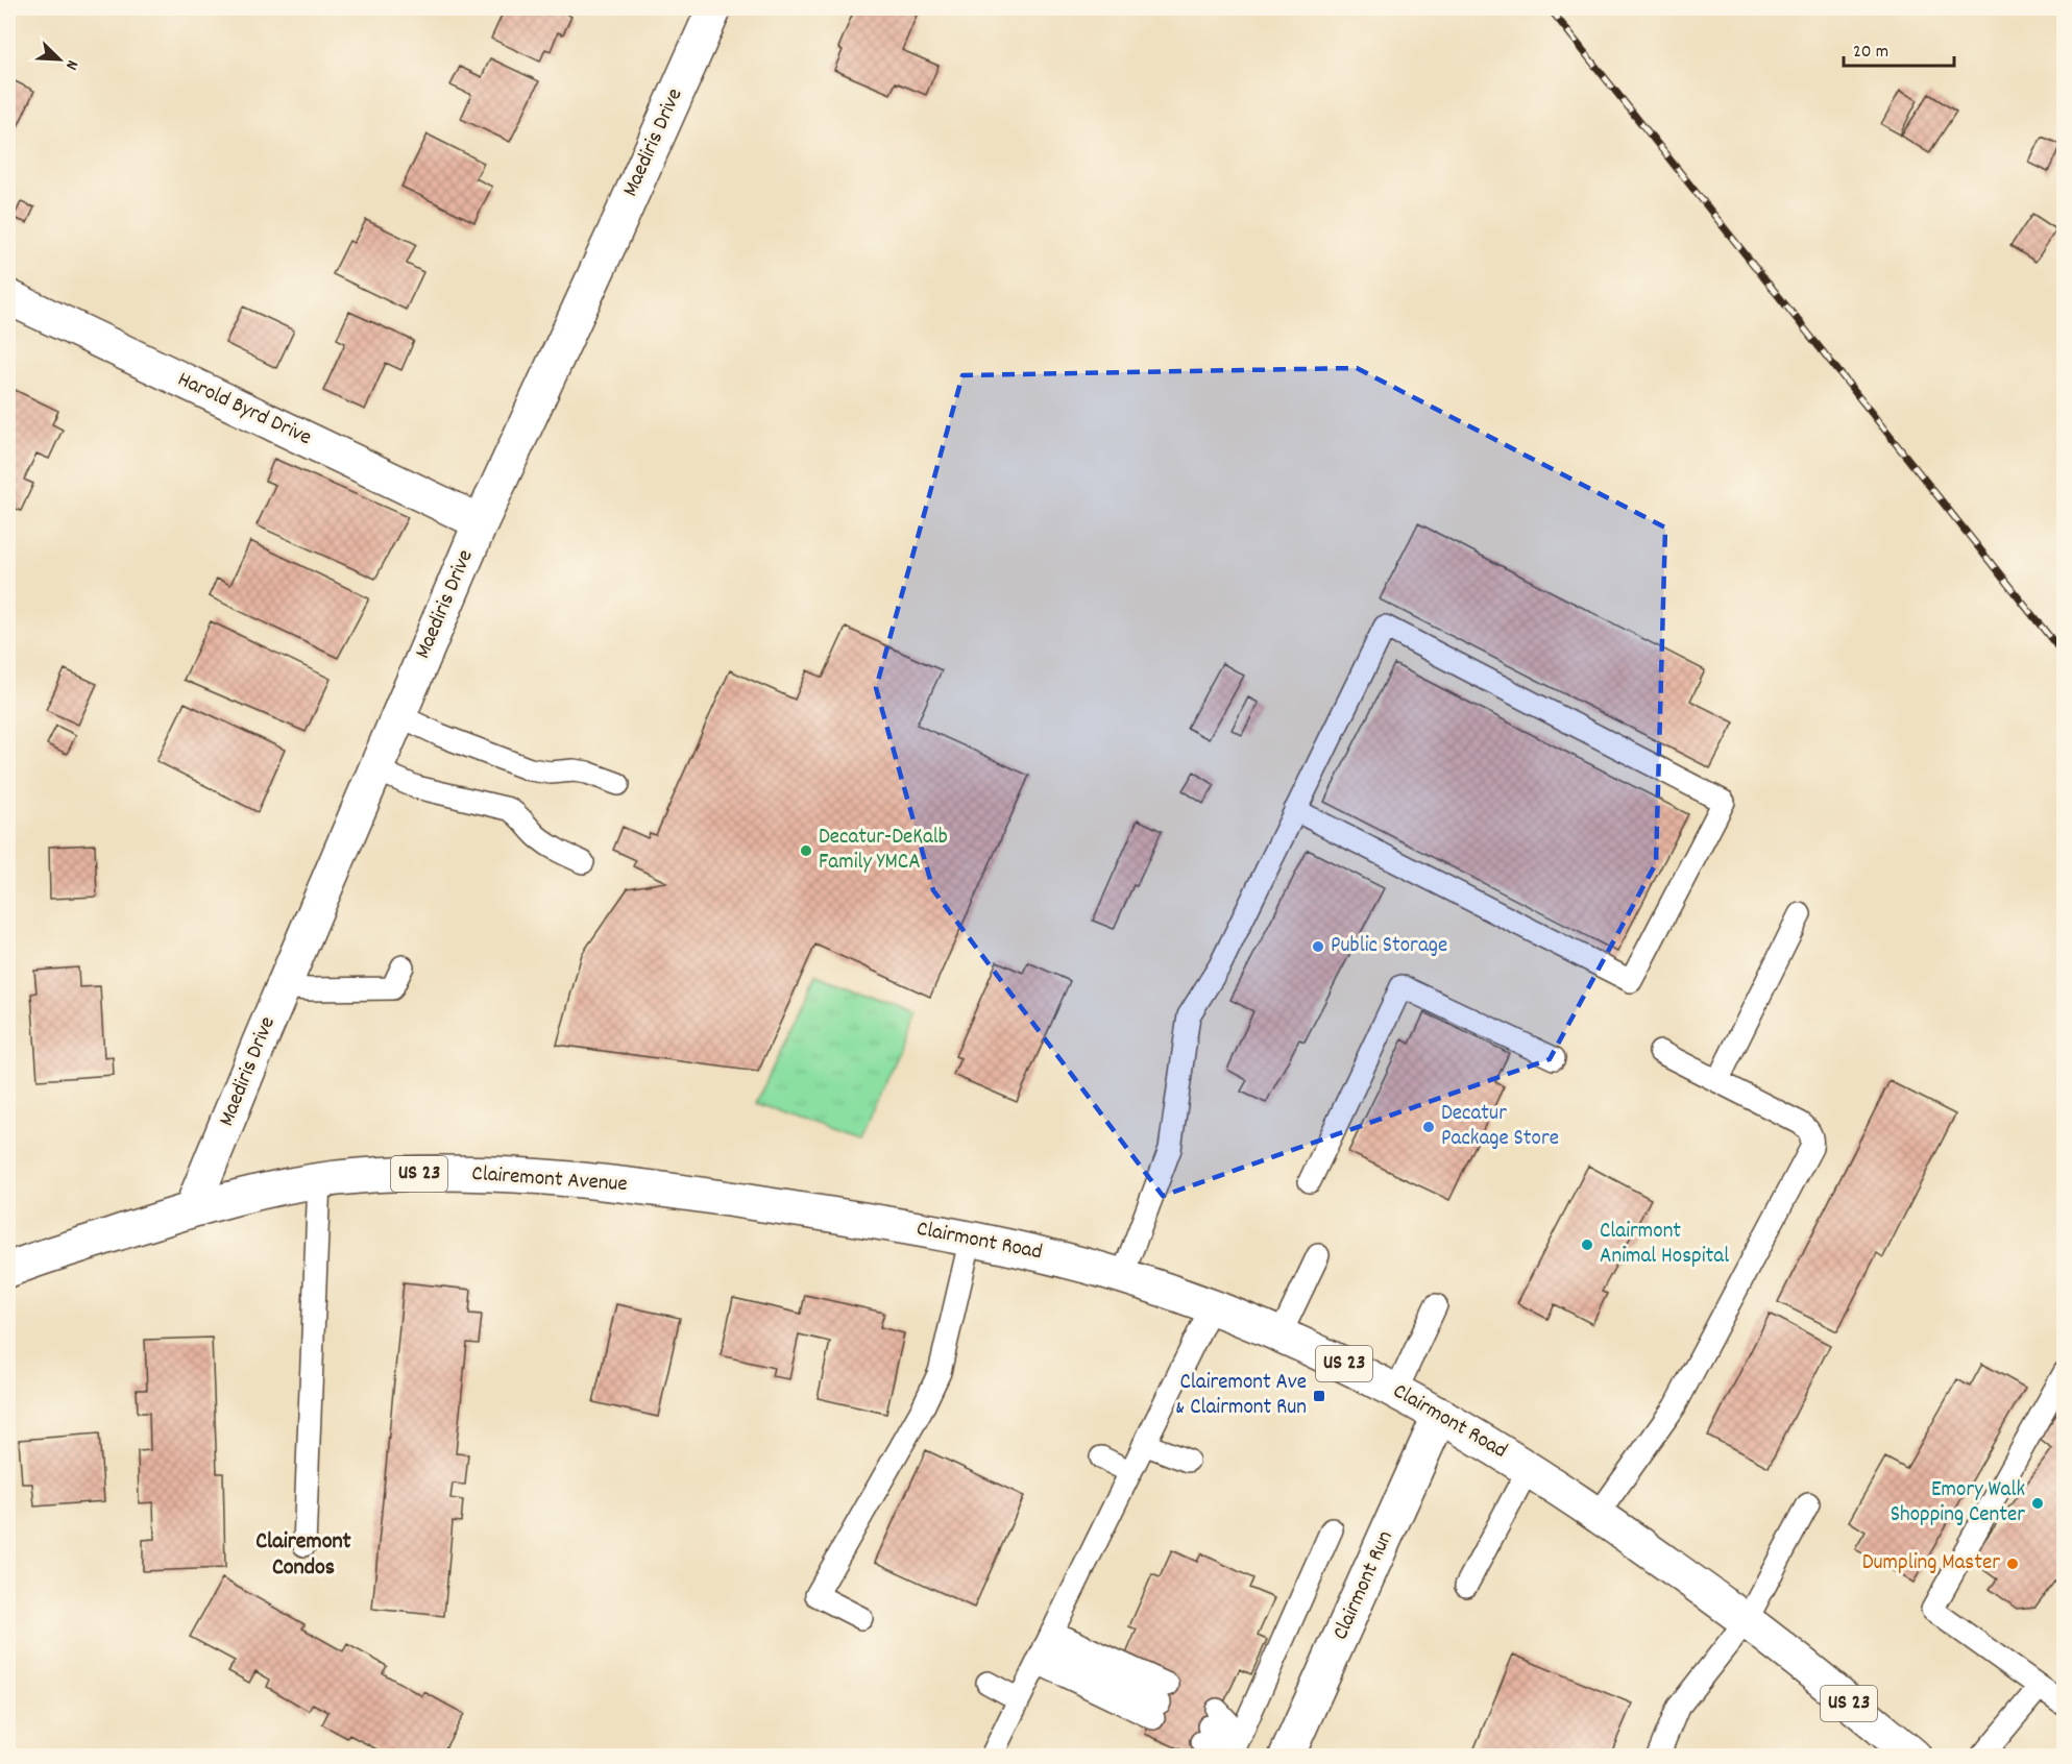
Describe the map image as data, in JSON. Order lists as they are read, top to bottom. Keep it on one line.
{"streets":{"street":["Maediris Drive","Harold Byrd Drive","US 23","Clairemont Avenue","Clairmont Road","Clairmont Run"]},"crossings":[["Maediris Drive","Harold Byrd Drive"],["Maediris Drive","Clairemont Avenue"],["Clairemont Avenue","Clairmont Road"],["Clairmont Road","Clairmont Run"]],"districts":["Clairemont Condos"],"places":{"other":["Decatur-DeKalb Family YMCA","Public Storage","Decatur Package Store","Clairmont Animal Hospital","Emory Walk Shopping Center","Dumpling Master"],"transit":["Clairemont Ave & Clairmont Run"]},"scale_bar":"20 m","north":"bottom right"}
